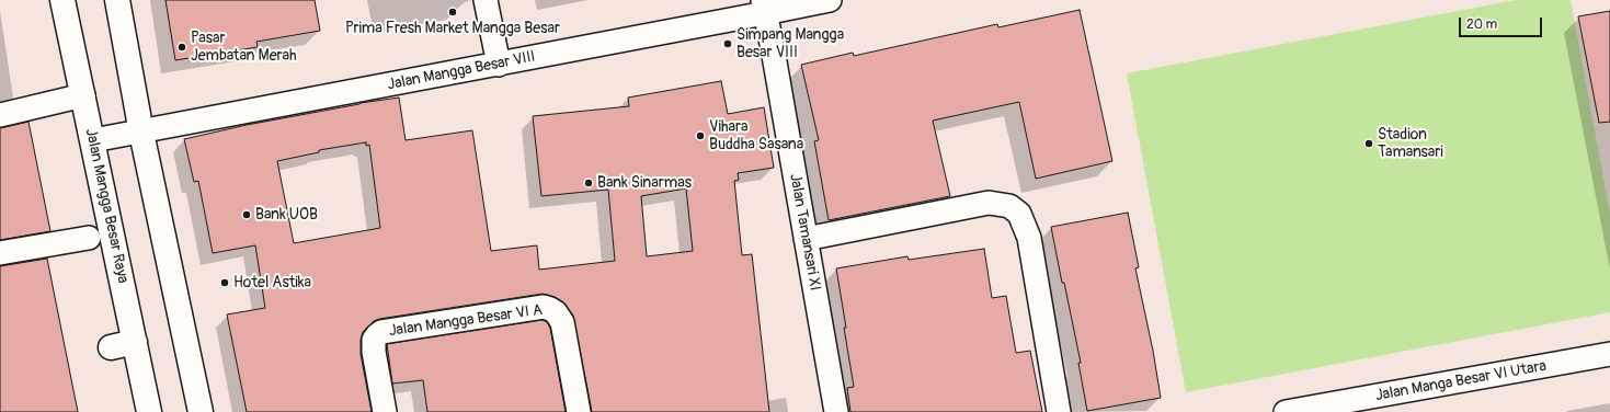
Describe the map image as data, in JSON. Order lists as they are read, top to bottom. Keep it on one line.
{"streets":{"main road":["Jalan Mangga Besar Raya"],"street":["Jalan Mangga Besar VIII","Jalan Tamansari XI","Jalan Mangga Besar VI A","Jalan Manga Besar VI Utara"]},"crossings":[["Jalan Mangga Besar VIII","Jalan Mangga Besar Raya"],["Jalan Mangga Besar VIII","Jalan Tamansari XI"]],"places":["Prima Fresh Market Mangga Besar","Simpang Mangga Besar VIII","Pasar Jembatan Merah","Vihara Buddha Sasana","Stadion Tamansari","Bank Sinarmas","Bank UOB","Hotel Astika"],"scale_bar":"20 m"}
